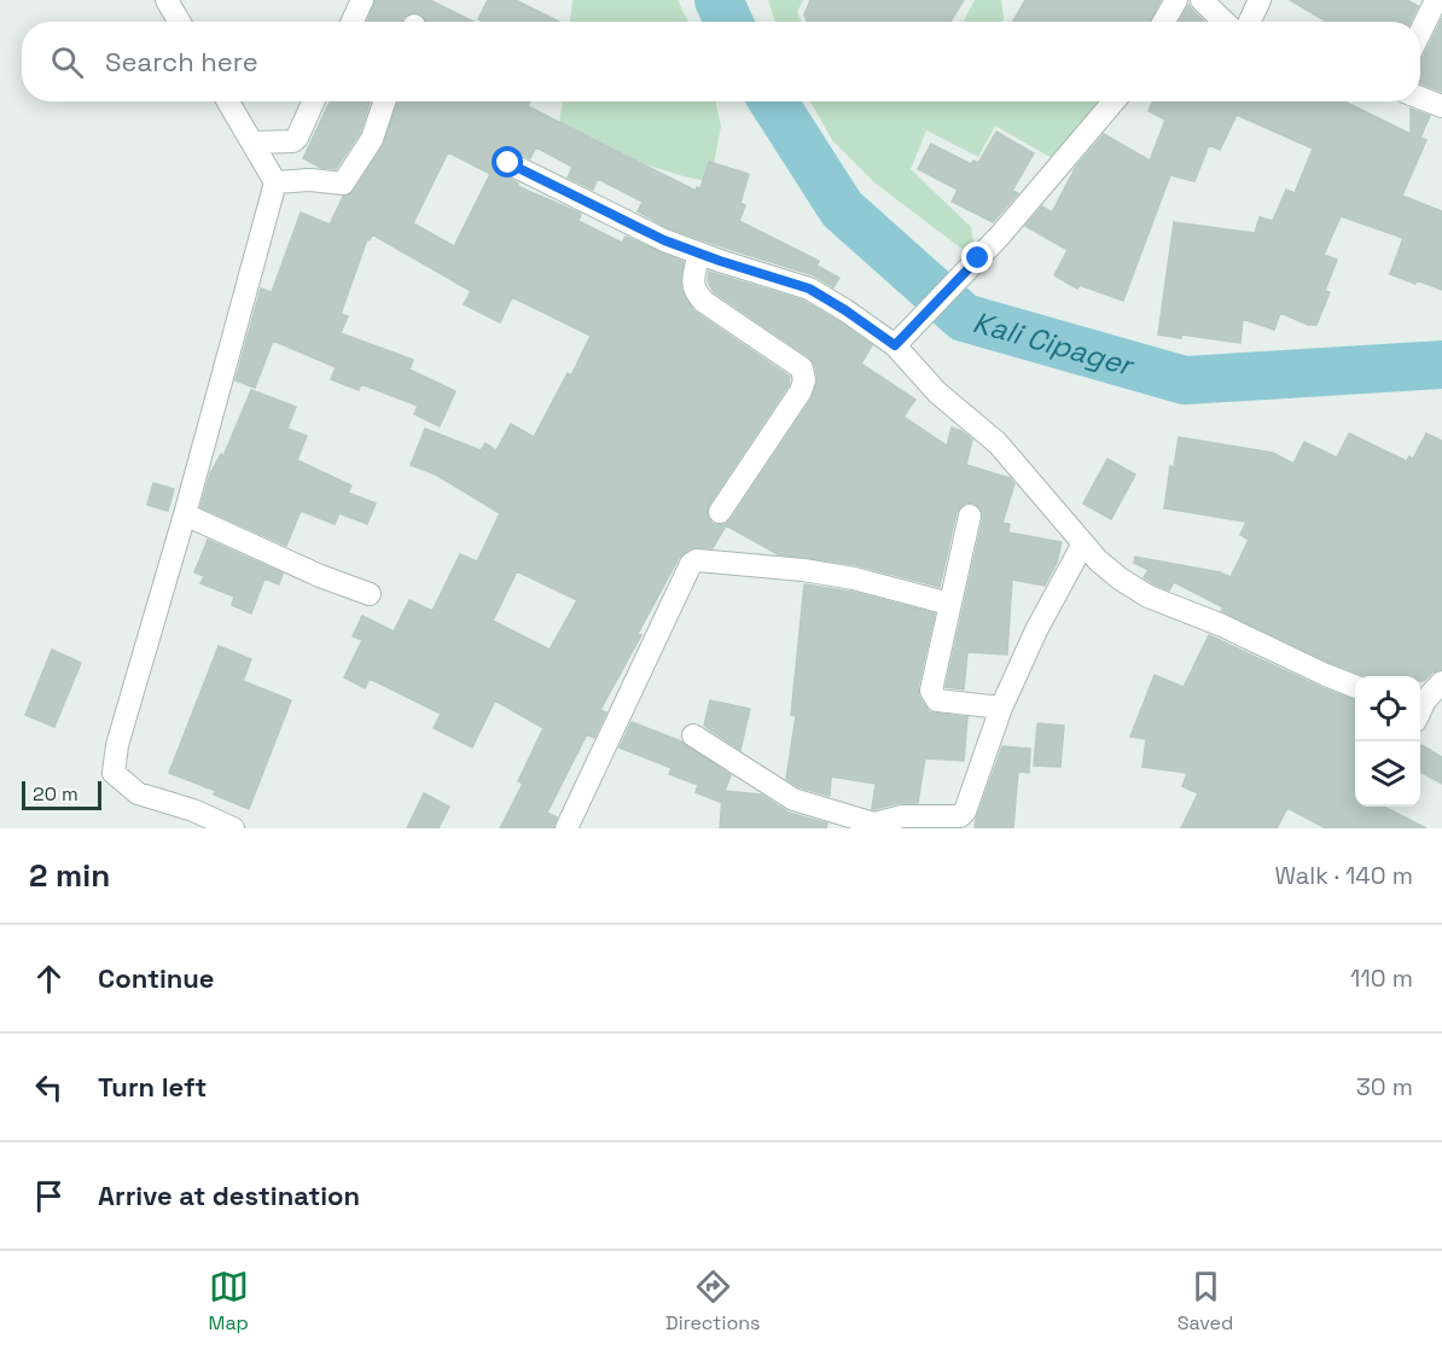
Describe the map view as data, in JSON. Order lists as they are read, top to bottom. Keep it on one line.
{"water":["Kali Cipager"],"scale_bar":"20 m","page":{"search":"Search here","scale":"20 m","heading":["2 min","Walk · 140 m"],"list":[["Continue","110 m"],["Turn left","30 m"],"Arrive at destination"],"nav":["Map","Directions","Saved"]}}
